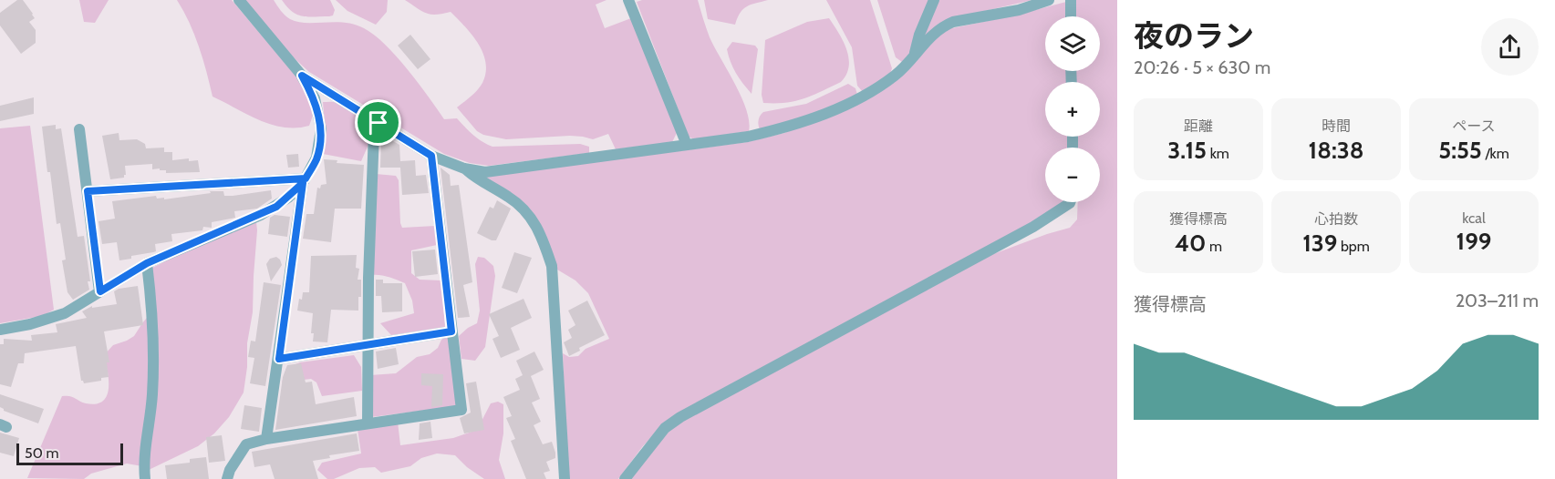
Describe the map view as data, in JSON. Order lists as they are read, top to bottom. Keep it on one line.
{"scale_bar":"50 m","page":{"heading":["夜のラン","20:26 · 5 × 630 m"],"map_buttons":["+","−"],"stats":[["距離","3.15 km"],["時間","18:38"],["ペース","5:55 /km"],["獲得標高","40 m"],["心拍数","139 bpm"],["kcal","199"]],"chart":["獲得標高","203–211 m"],"scale":"50 m"}}
